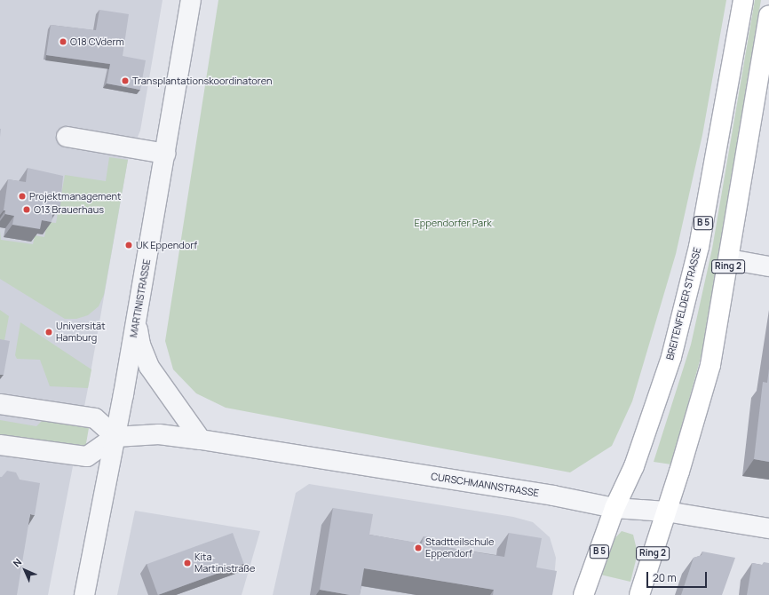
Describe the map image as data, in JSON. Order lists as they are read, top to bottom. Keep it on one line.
{"streets":{"main road":["B 5","Ring 2","BREITENFELDER STRASSE"],"street":["MARTINISTRASSE","CURSCHMANNSTRASSE"]},"crossings":[["Ring 2","CURSCHMANNSTRASSE"],["MARTINISTRASSE","CURSCHMANNSTRASSE"],["BREITENFELDER STRASSE","CURSCHMANNSTRASSE"]],"parks":["Eppendorfer Park"],"places":["O18 CVderm","Transplantationskoordinatoren","Projektmanagement","O13 Brauerhaus","UK Eppendorf","Universität Hamburg","Stadtteilschule Eppendorf","Kita Martinistraße"],"scale_bar":"20 m","north":"top left"}
